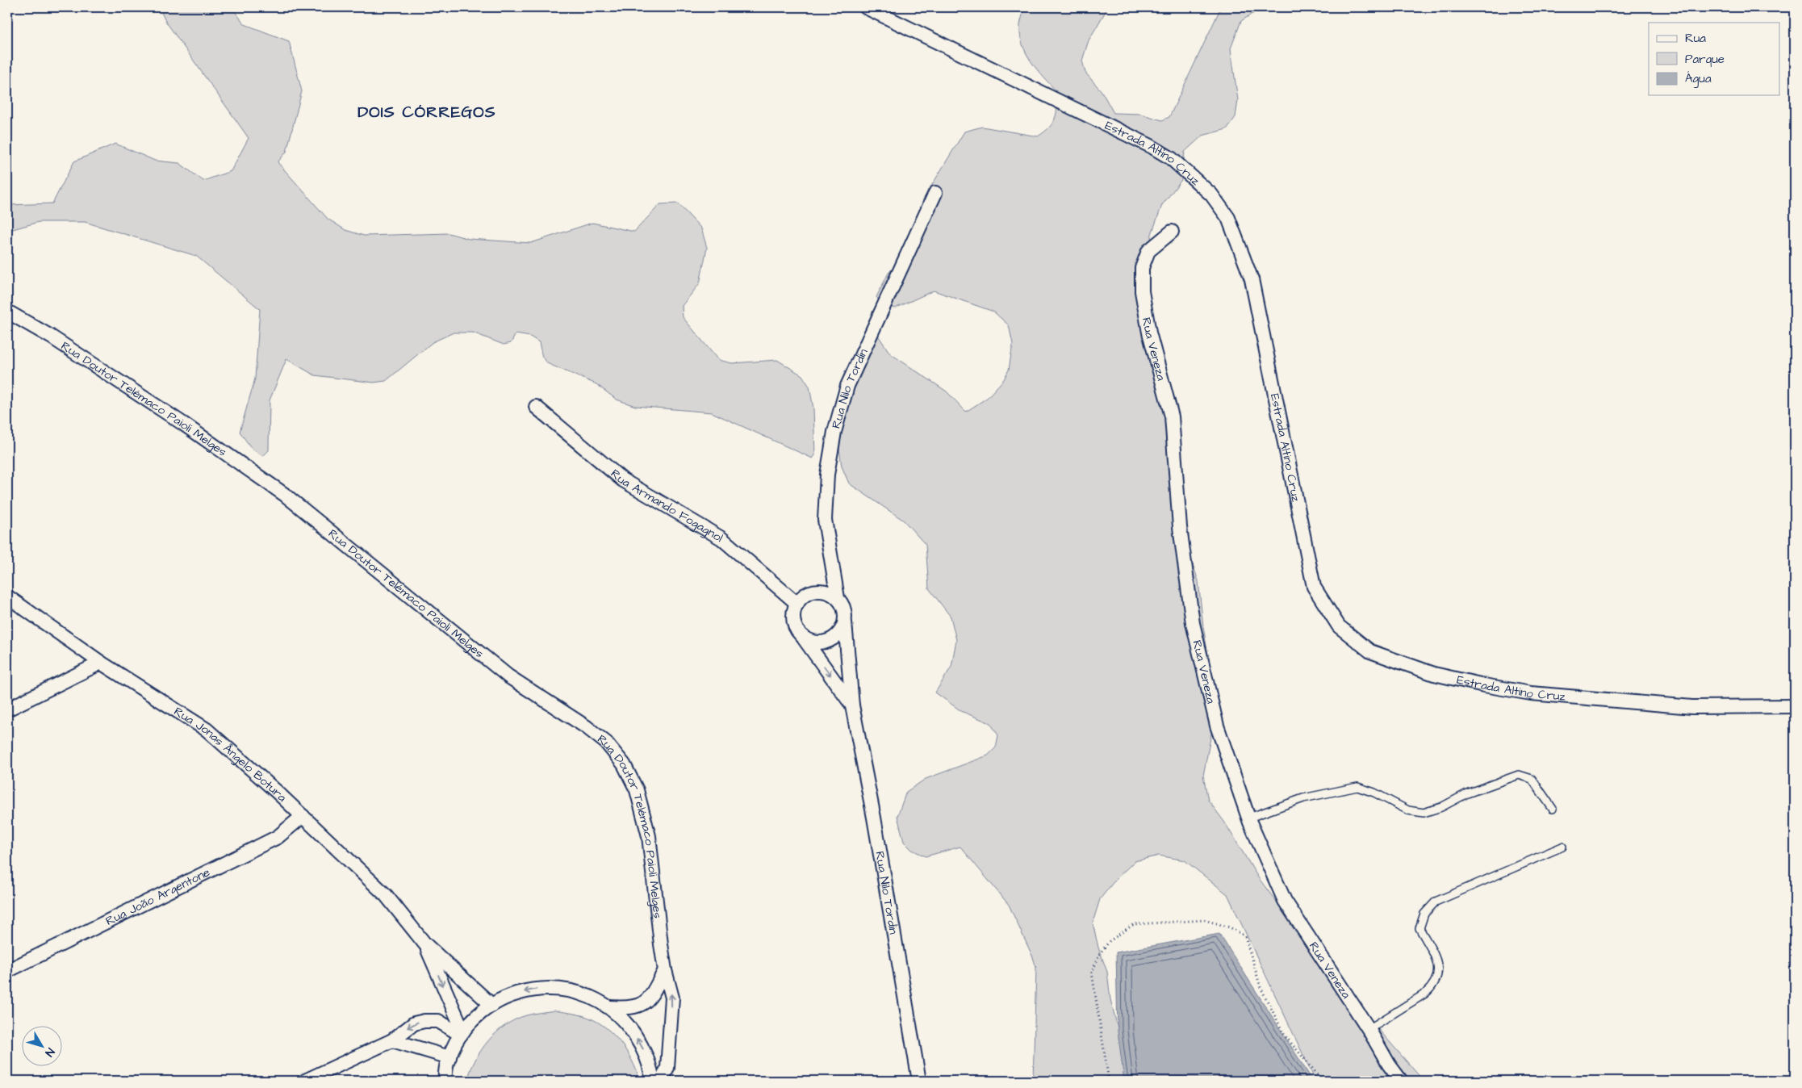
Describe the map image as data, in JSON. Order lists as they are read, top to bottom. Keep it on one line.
{"streets":{"street":["Estrada Altino Cruz","Rua Veneza","Rua Nilo Tordin","Rua Doutor Telémaco Paioli Melges","Rua Armando Fogagnol","Rua Jonas Ângelo Botura","Rua João Argentone"]},"crossings":[["Rua Nilo Tordin","Rua Armando Fogagnol"],["Rua Jonas Ângelo Botura","Rua João Argentone"]],"districts":["DOIS CÓRREGOS"],"legend":["Rua","Parque","Água"],"north":"bottom right"}
